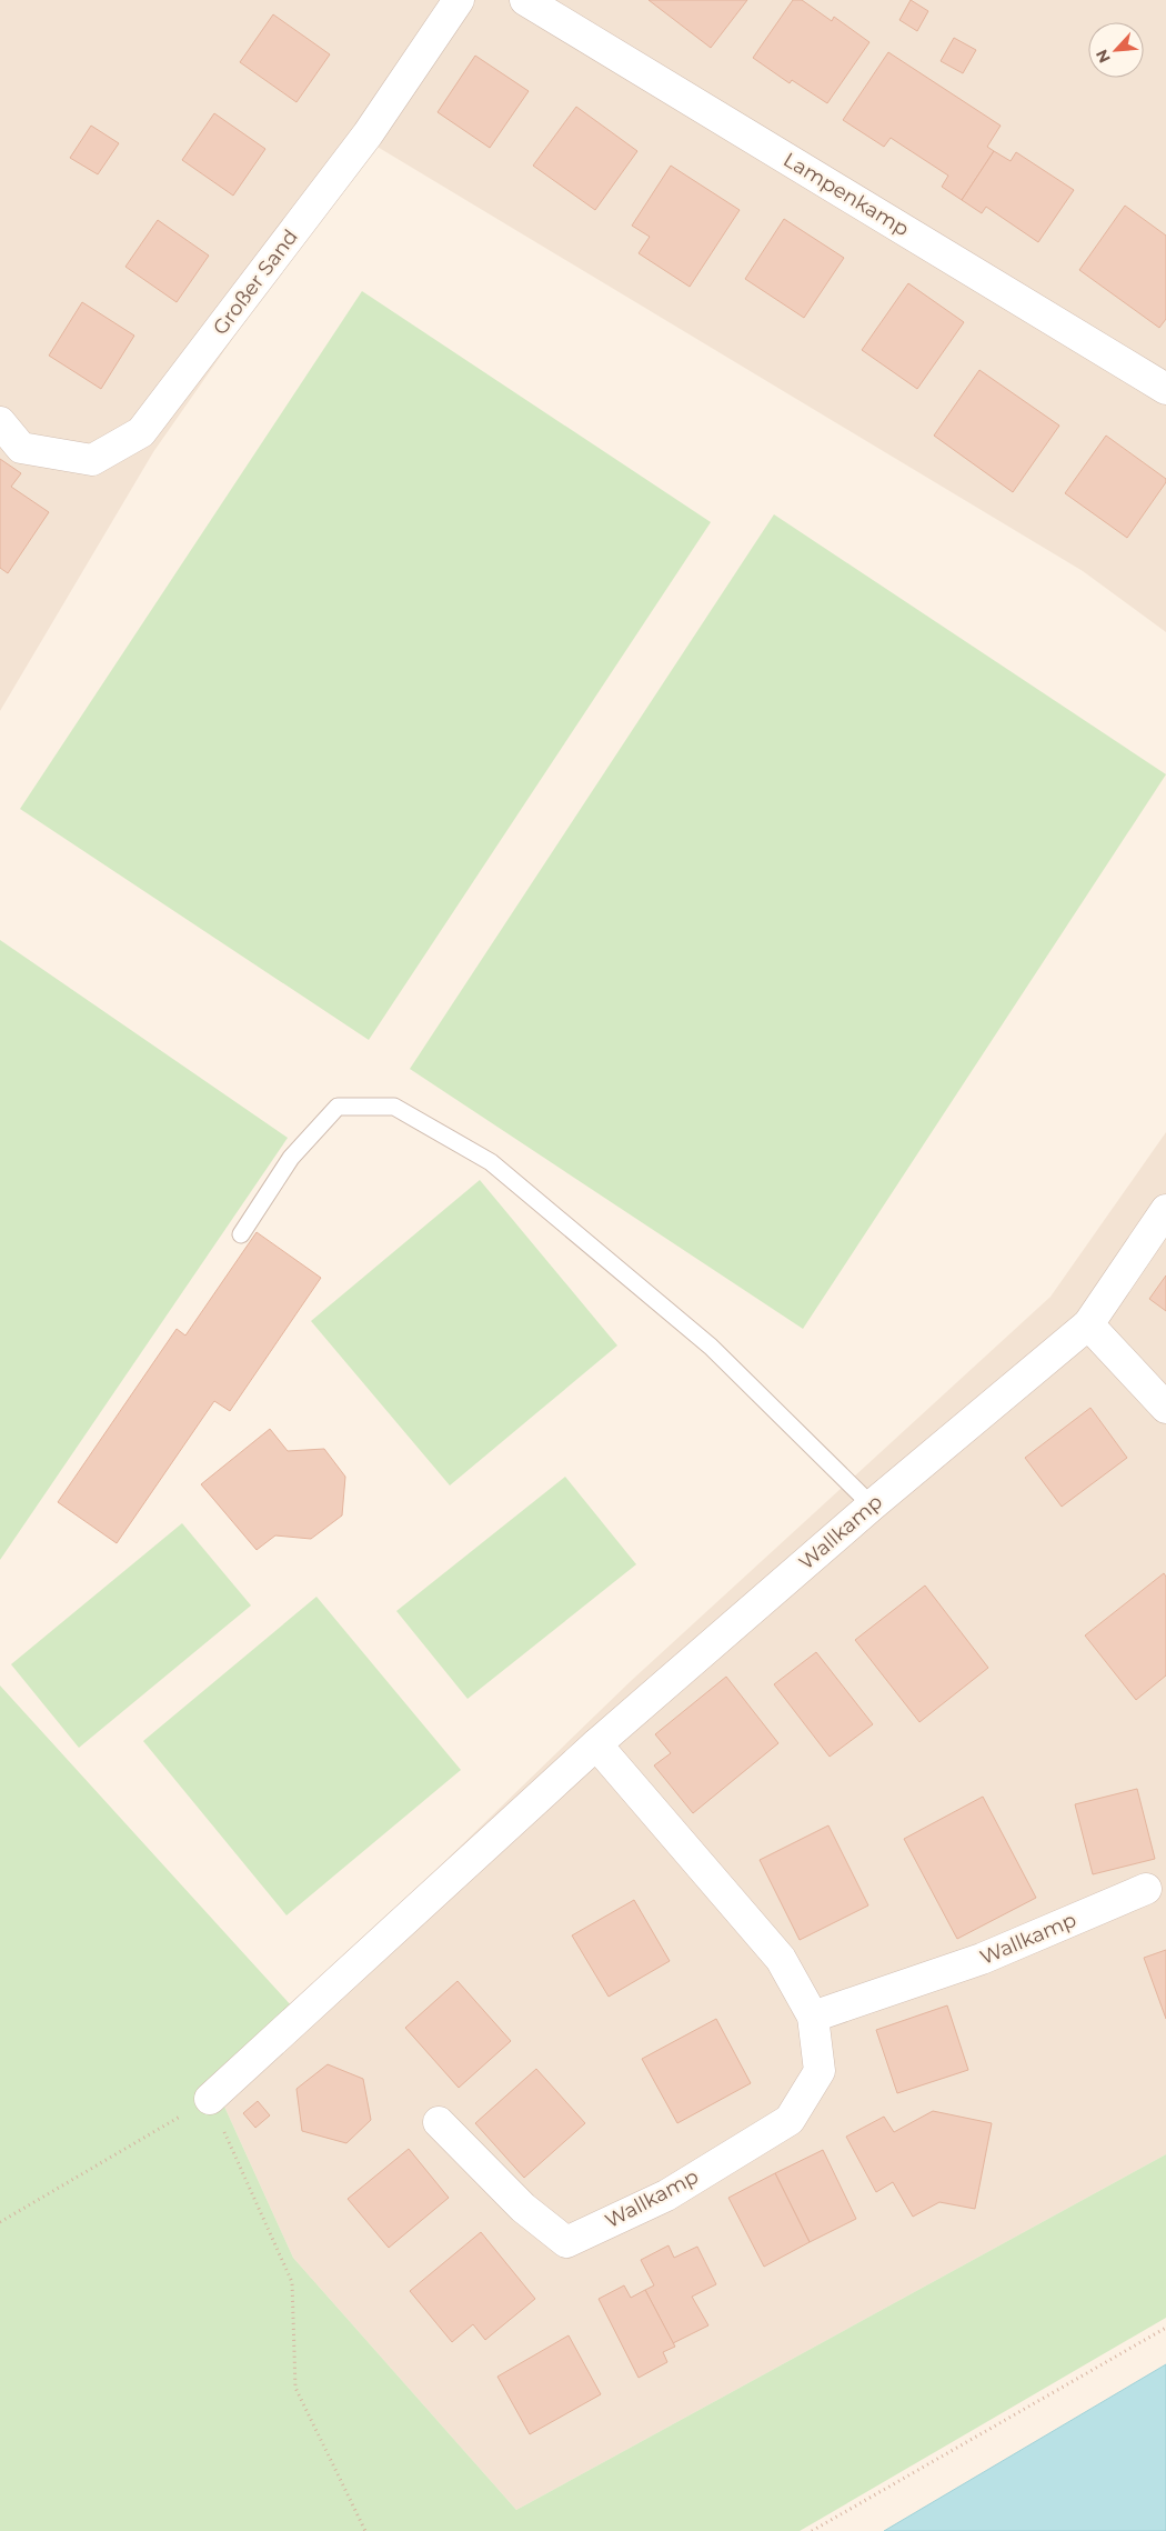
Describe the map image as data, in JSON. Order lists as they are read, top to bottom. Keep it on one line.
{"streets":{"street":["Lampenkamp","Großer Sand","Wallkamp"]},"north":"bottom left"}
